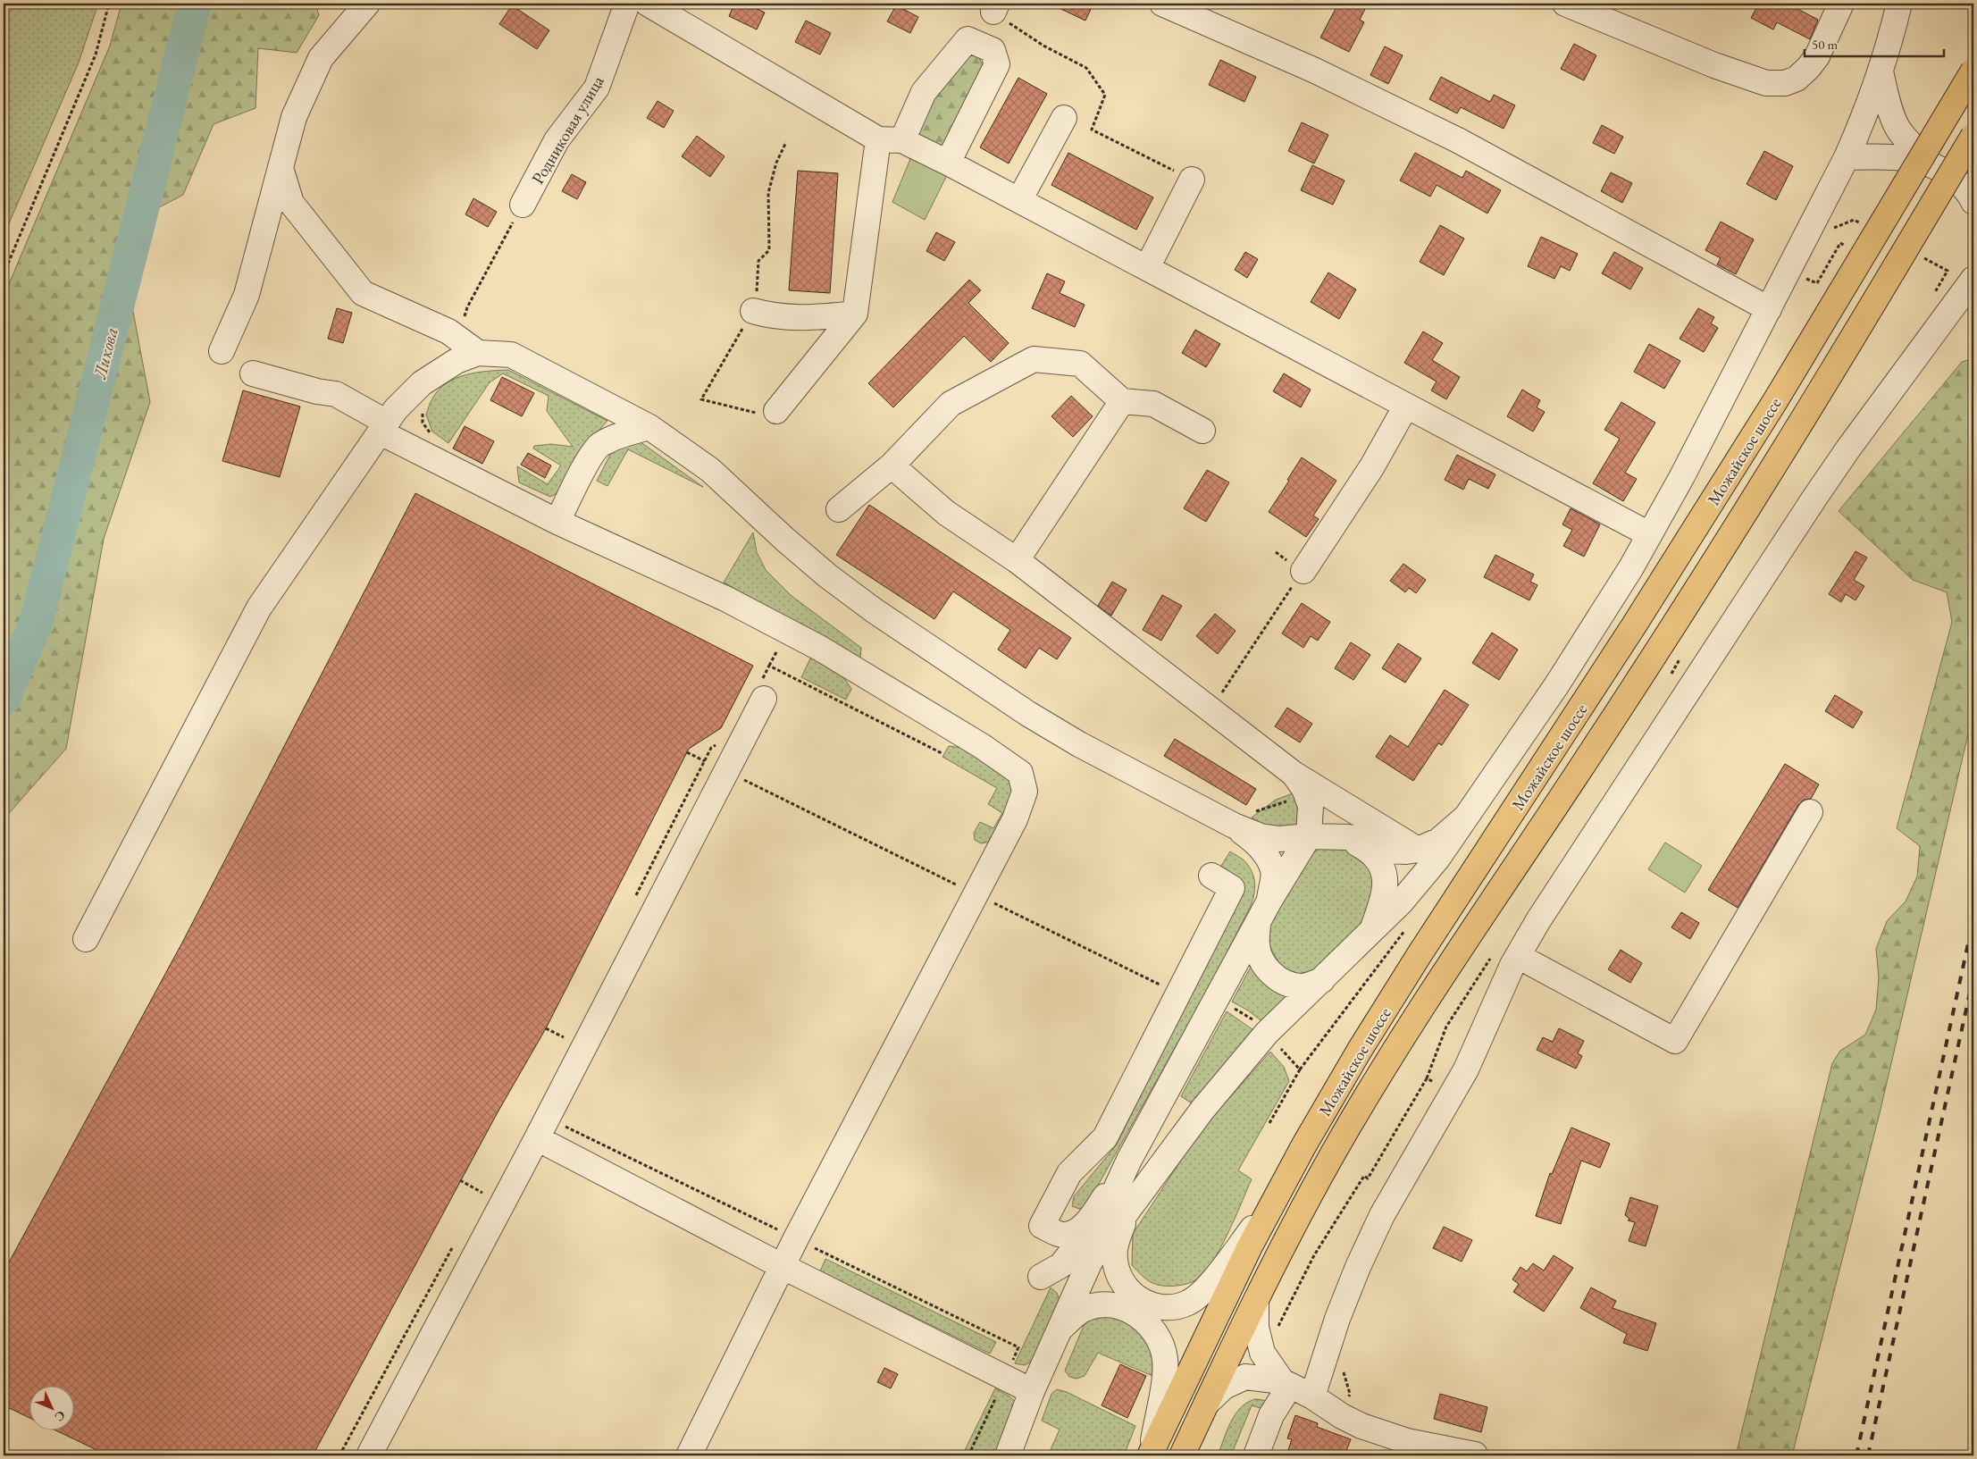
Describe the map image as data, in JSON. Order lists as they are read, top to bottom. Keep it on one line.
{"streets":{"main road":["Можайское шоссе"],"street":["Родниковая улица"]},"water":["Ликова"],"scale_bar":"50 m","north":"bottom right"}
